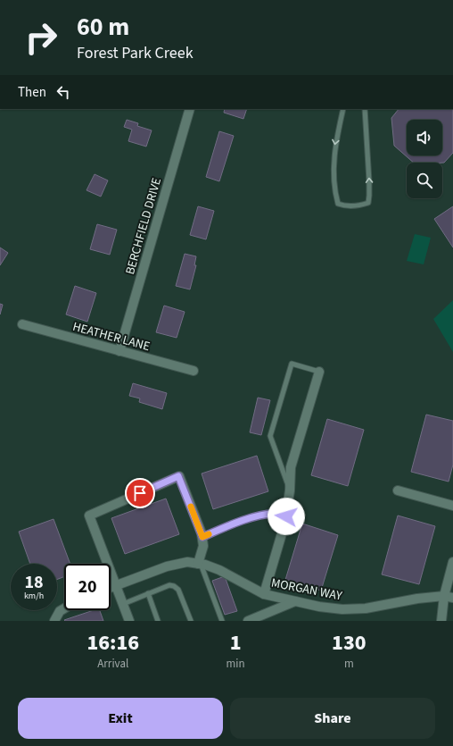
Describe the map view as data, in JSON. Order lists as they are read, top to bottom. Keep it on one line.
{"streets":{"street":["BERCHFIELD DRIVE","HEATHER LANE","MORGAN WAY"]},"crossings":[["BERCHFIELD DRIVE","HEATHER LANE"]],"page":{"turn":["60 m","Forest Park Creek"],"then":"Then","speed":"18 km/h","limit":"20","eta":["16:16","Arrival","1","min","130","m"],"buttons":["Exit","Share"]}}
